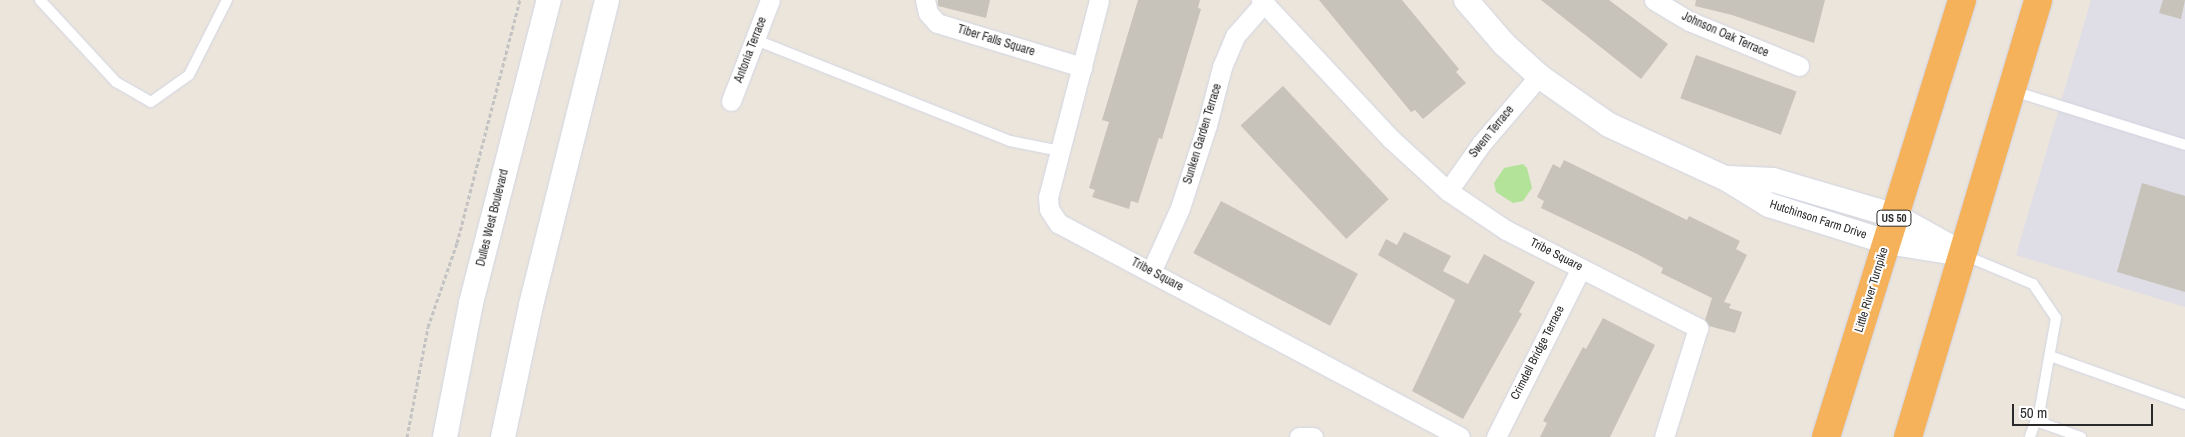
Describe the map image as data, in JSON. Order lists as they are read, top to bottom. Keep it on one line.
{"streets":{"highway":["US 50","Little River Turnpike"],"street":["Johnson Oak Terrace","Tiber Falls Square","Antonia Terrace","Swem Terrace","Sunken Garden Terrace","Dulles West Boulevard","Hutchinson Farm Drive","Tribe Square","Crimdell Bridge Terrace"]},"crossings":[["Tiber Falls Square","Tribe Square"],["Swem Terrace","Hutchinson Farm Drive"],["Swem Terrace","Tribe Square"],["Sunken Garden Terrace","Tribe Square"],["Hutchinson Farm Drive","Little River Turnpike"],["Tribe Square","Crimdell Bridge Terrace"]],"scale_bar":"50 m"}
